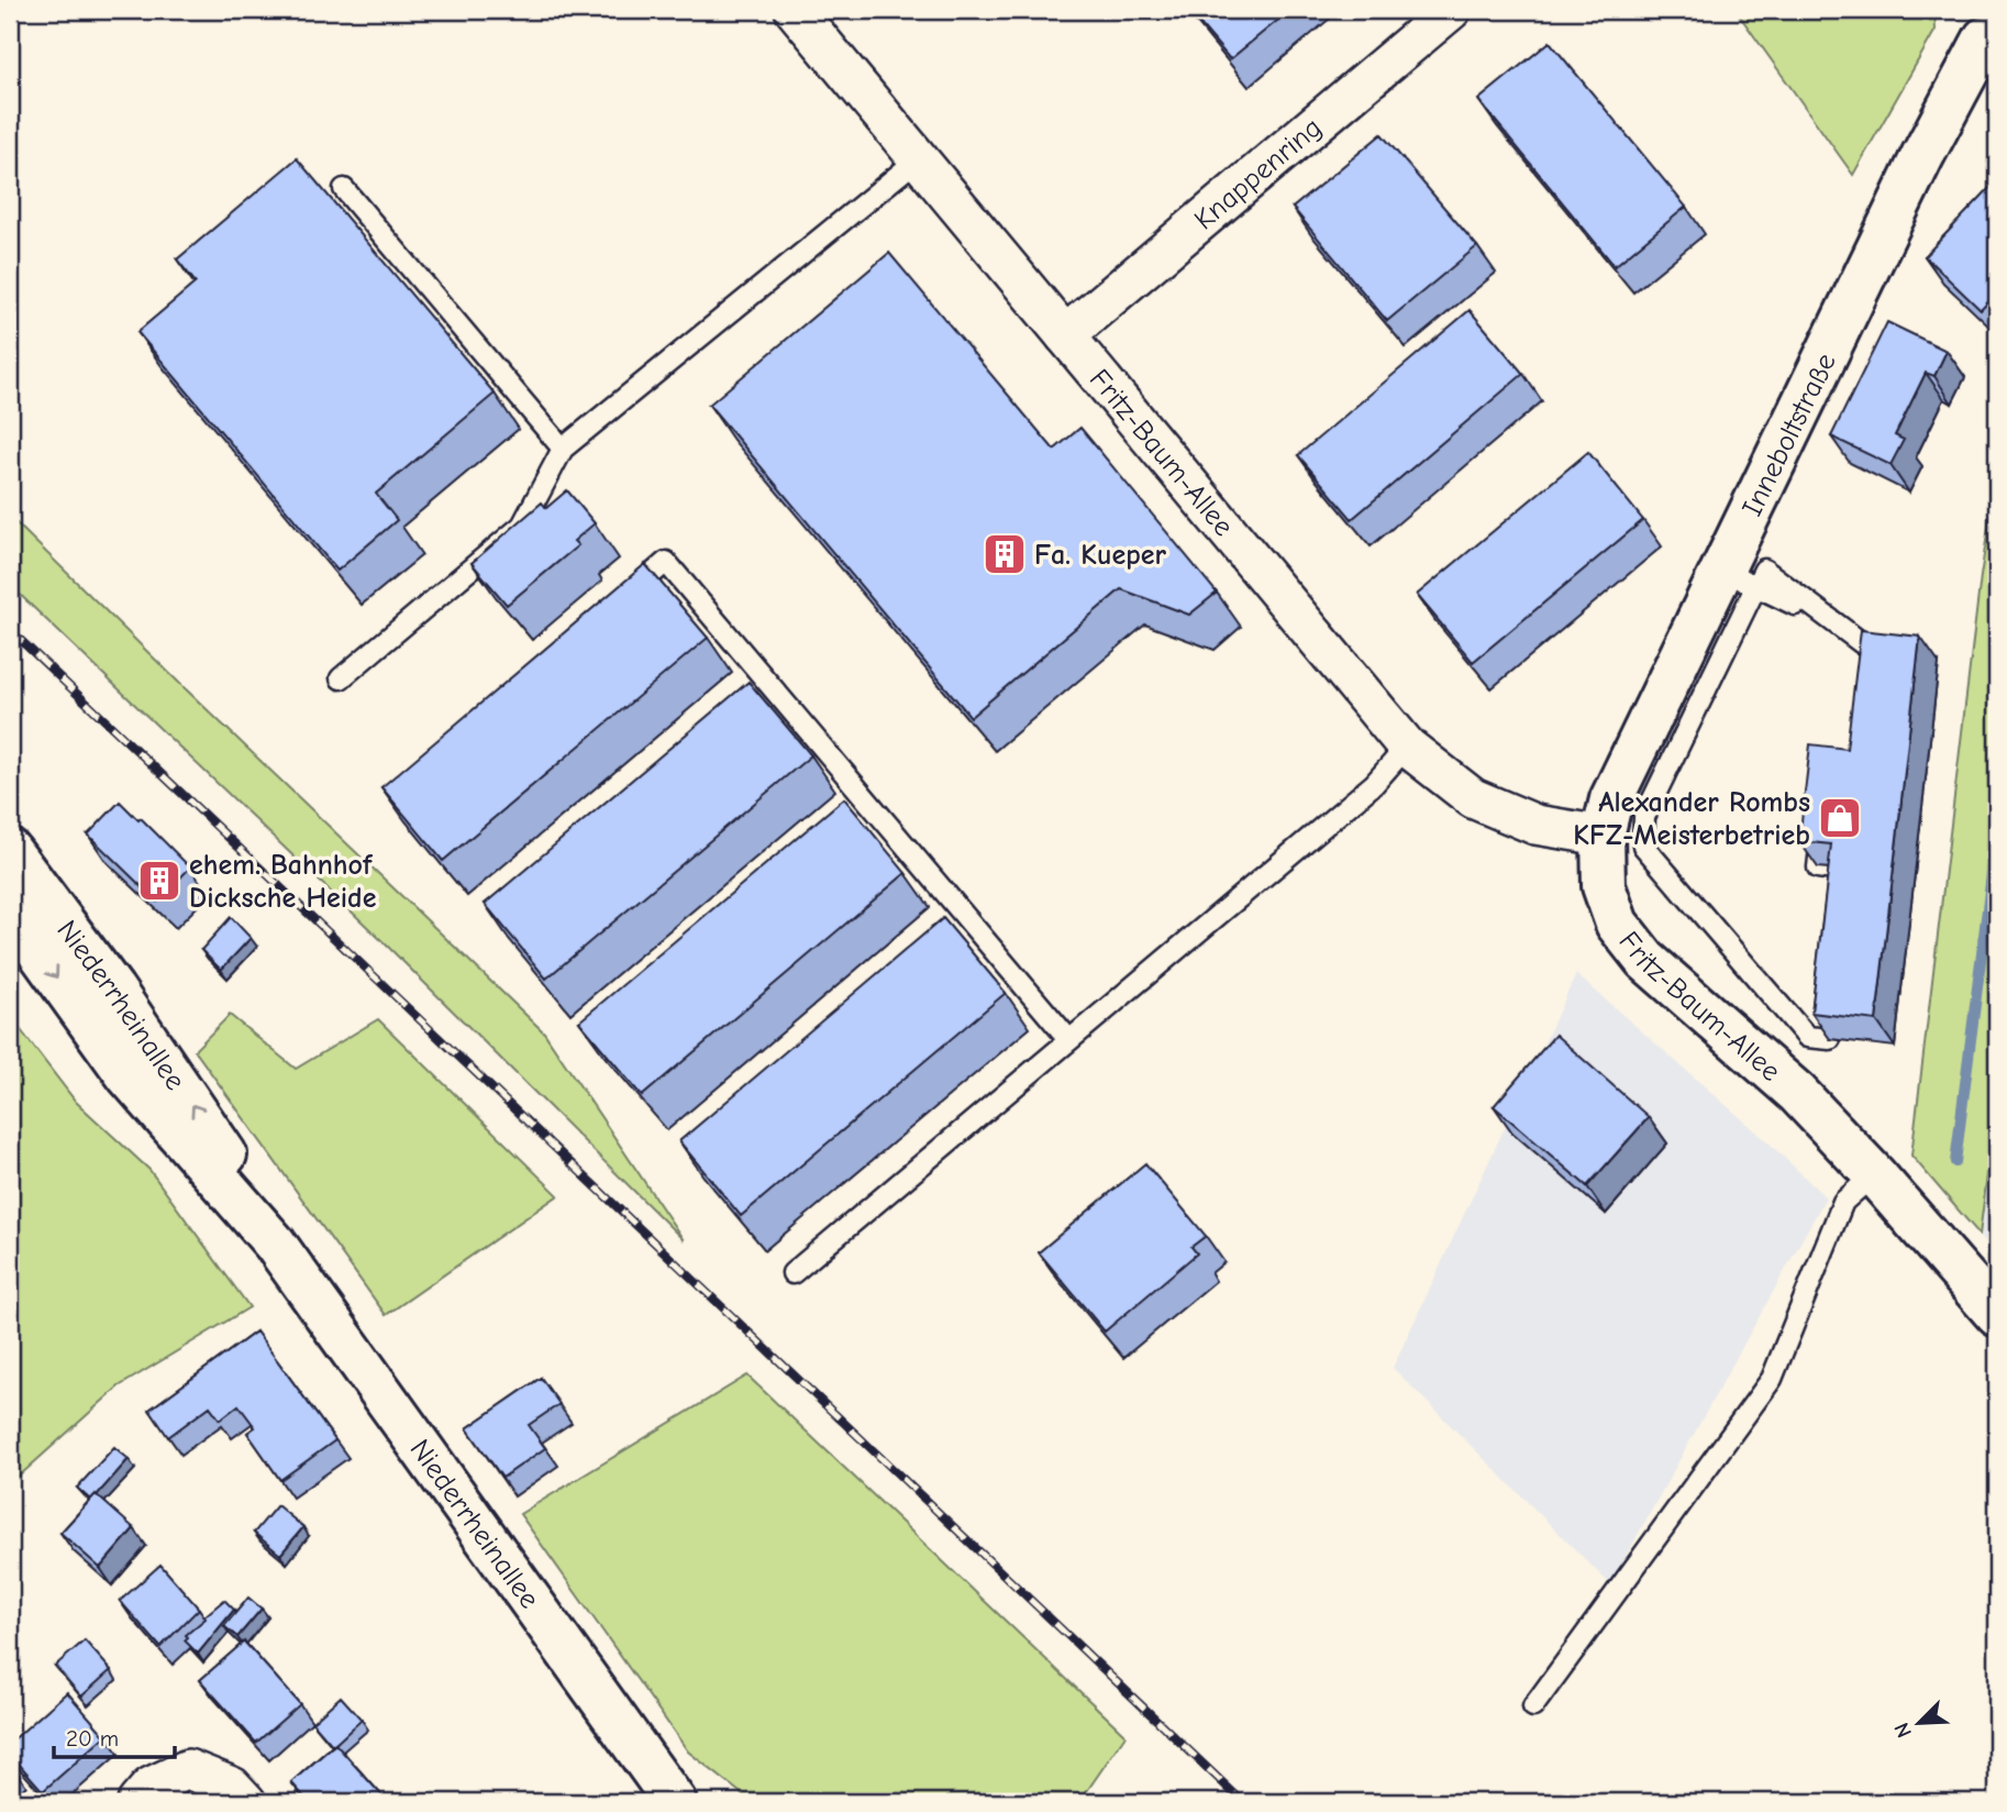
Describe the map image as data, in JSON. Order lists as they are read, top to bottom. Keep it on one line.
{"streets":{"main road":["Inneboltstraße","Fritz-Baum-Allee","Niederrheinallee"],"street":["Knappenring"]},"crossings":[["Knappenring","Fritz-Baum-Allee"],["Inneboltstraße","Fritz-Baum-Allee"]],"places":{"building":["Fa. Kueper","ehem. Bahnhof Dicksche Heide"],"shop":["Alexander Rombs KFZ-Meisterbetrieb"]},"scale_bar":"20 m","north":"bottom left"}
